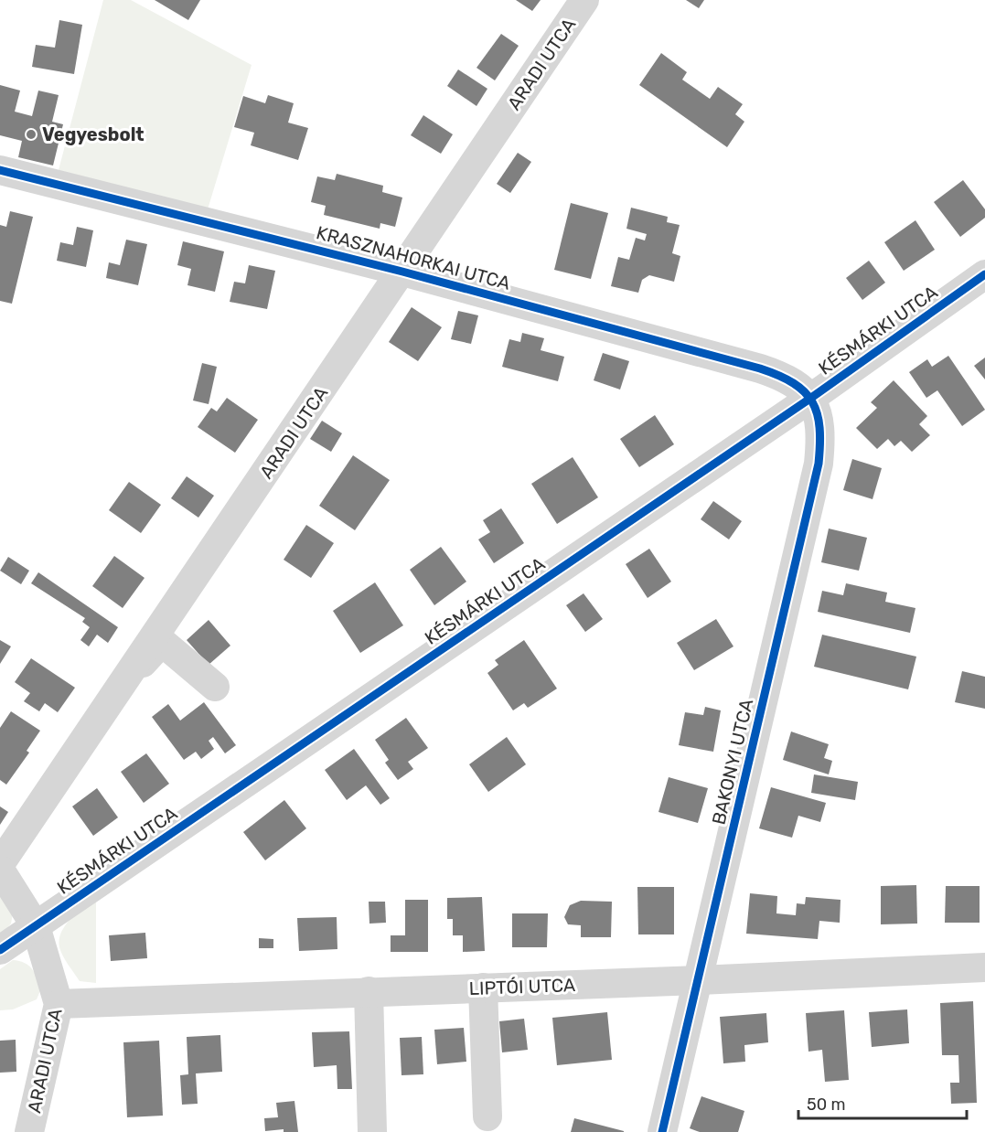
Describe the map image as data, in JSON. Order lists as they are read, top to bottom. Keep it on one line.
{"streets":{"street":["ARADI UTCA","KRASZNAHORKAI UTCA","KÉSMÁRKI UTCA","BAKONYI UTCA","LIPTÓI UTCA"]},"crossings":[["ARADI UTCA","KRASZNAHORKAI UTCA"],["ARADI UTCA","KÉSMÁRKI UTCA"],["ARADI UTCA","LIPTÓI UTCA"],["KRASZNAHORKAI UTCA","KÉSMÁRKI UTCA"],["KRASZNAHORKAI UTCA","BAKONYI UTCA"],["KÉSMÁRKI UTCA","BAKONYI UTCA"],["BAKONYI UTCA","LIPTÓI UTCA"]],"places":["Vegyesbolt"],"scale_bar":"50 m"}
